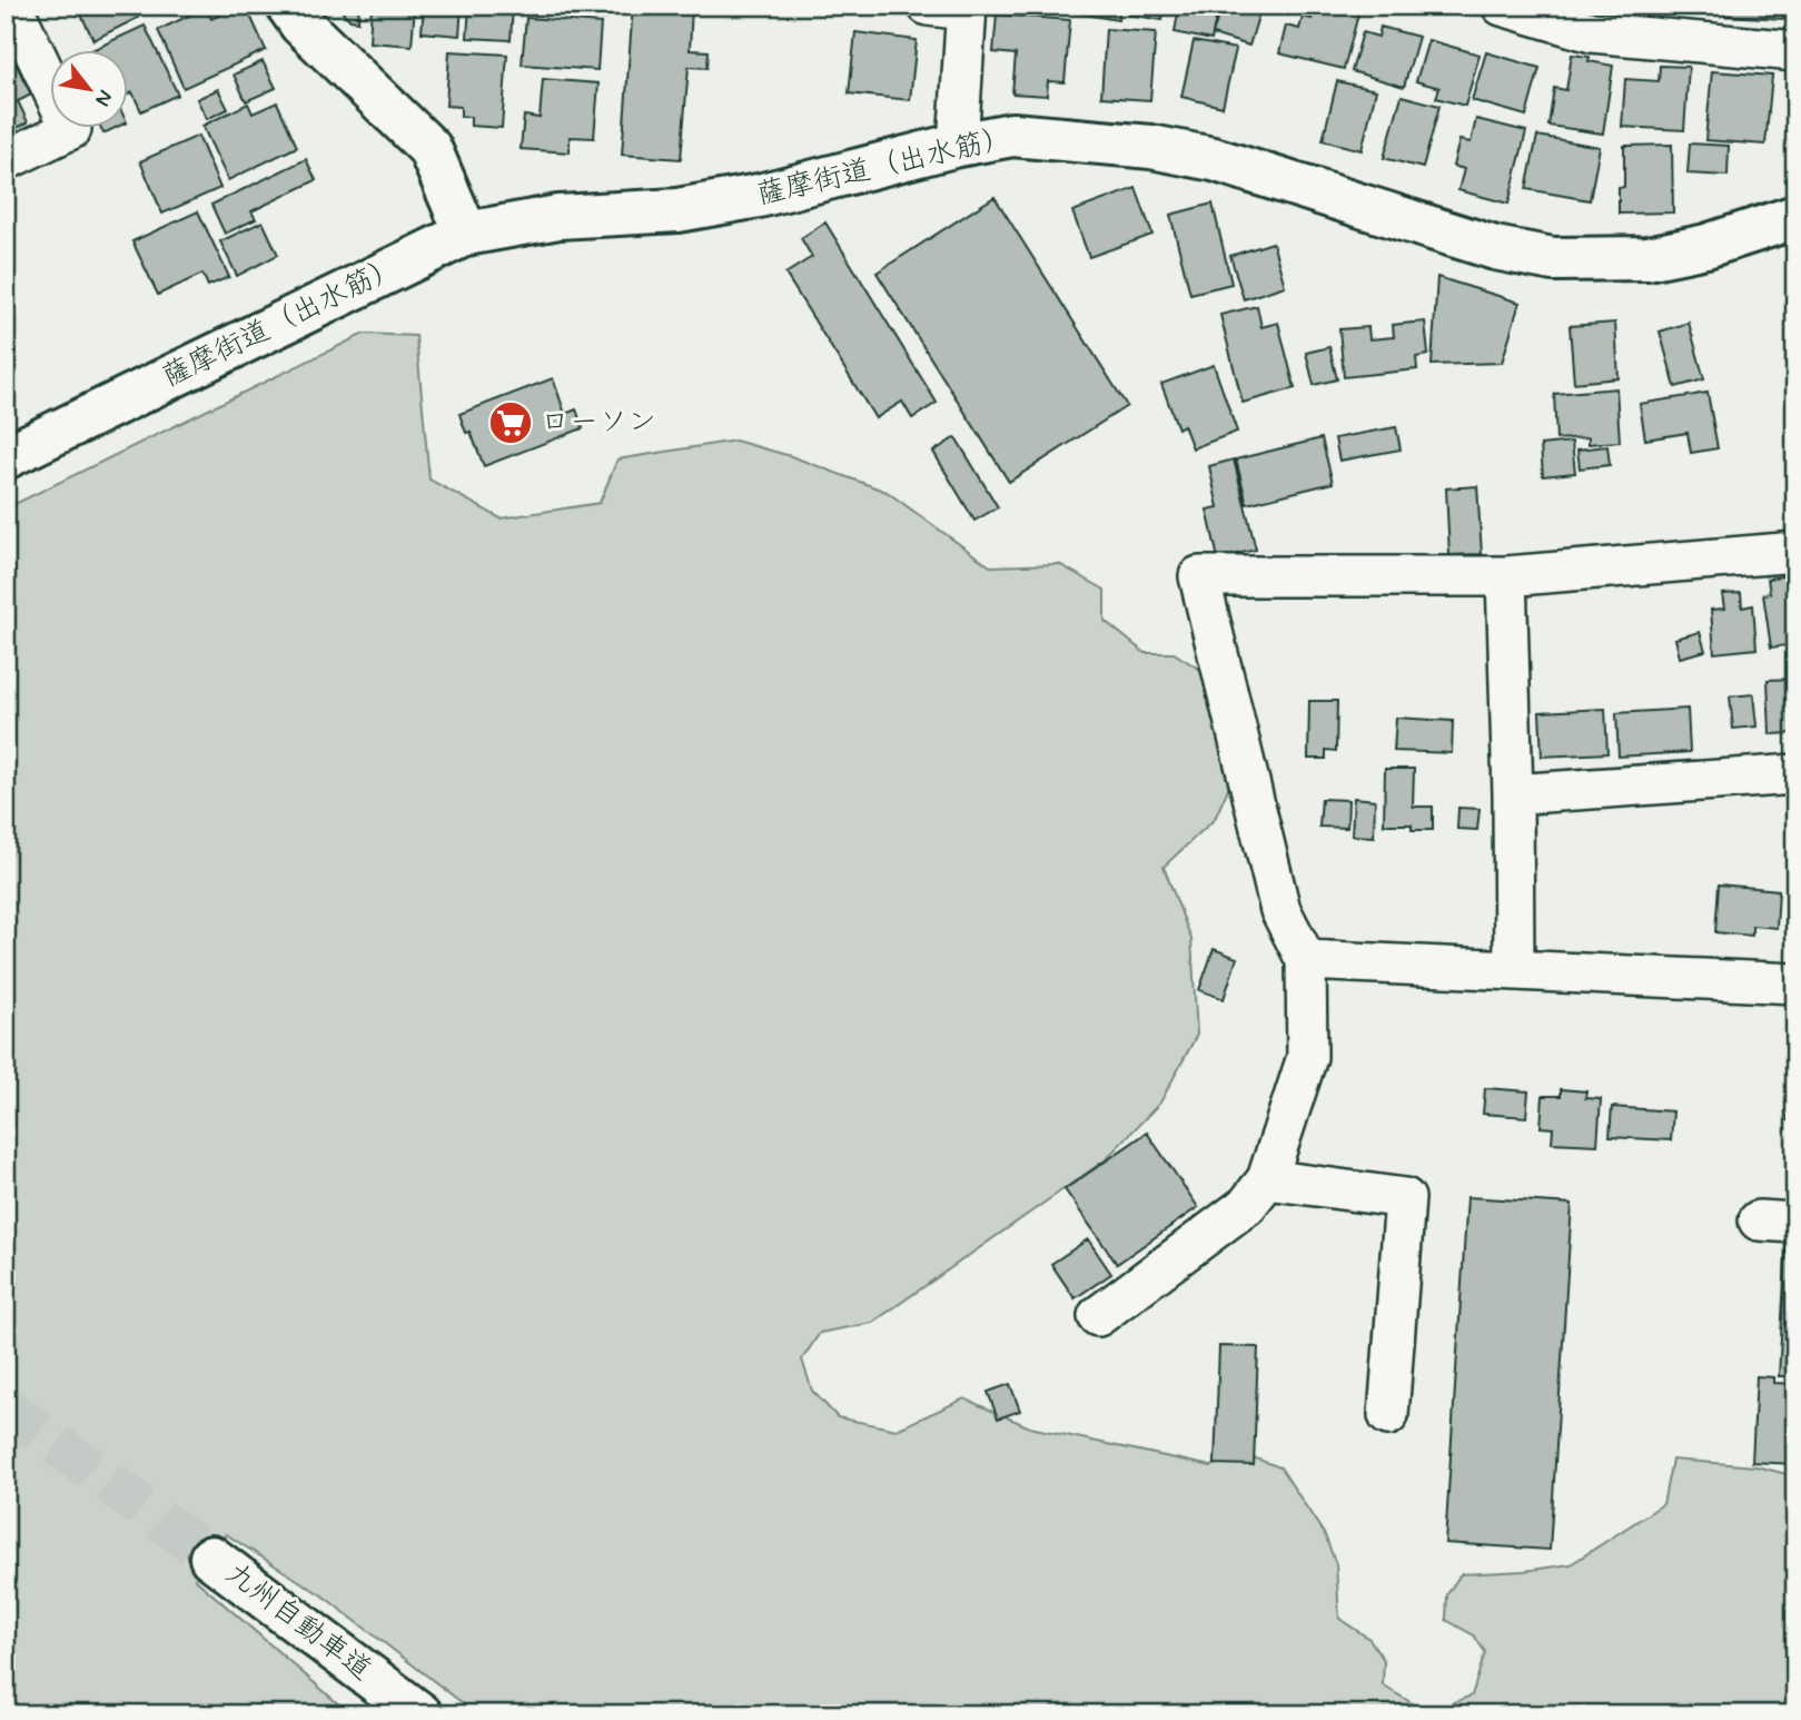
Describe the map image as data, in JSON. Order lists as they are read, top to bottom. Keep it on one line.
{"streets":{"main road":["薩摩街道（出水筋）","九州自動車道"]},"places":{"supermarket":["ローソン"]},"north":"bottom right"}
